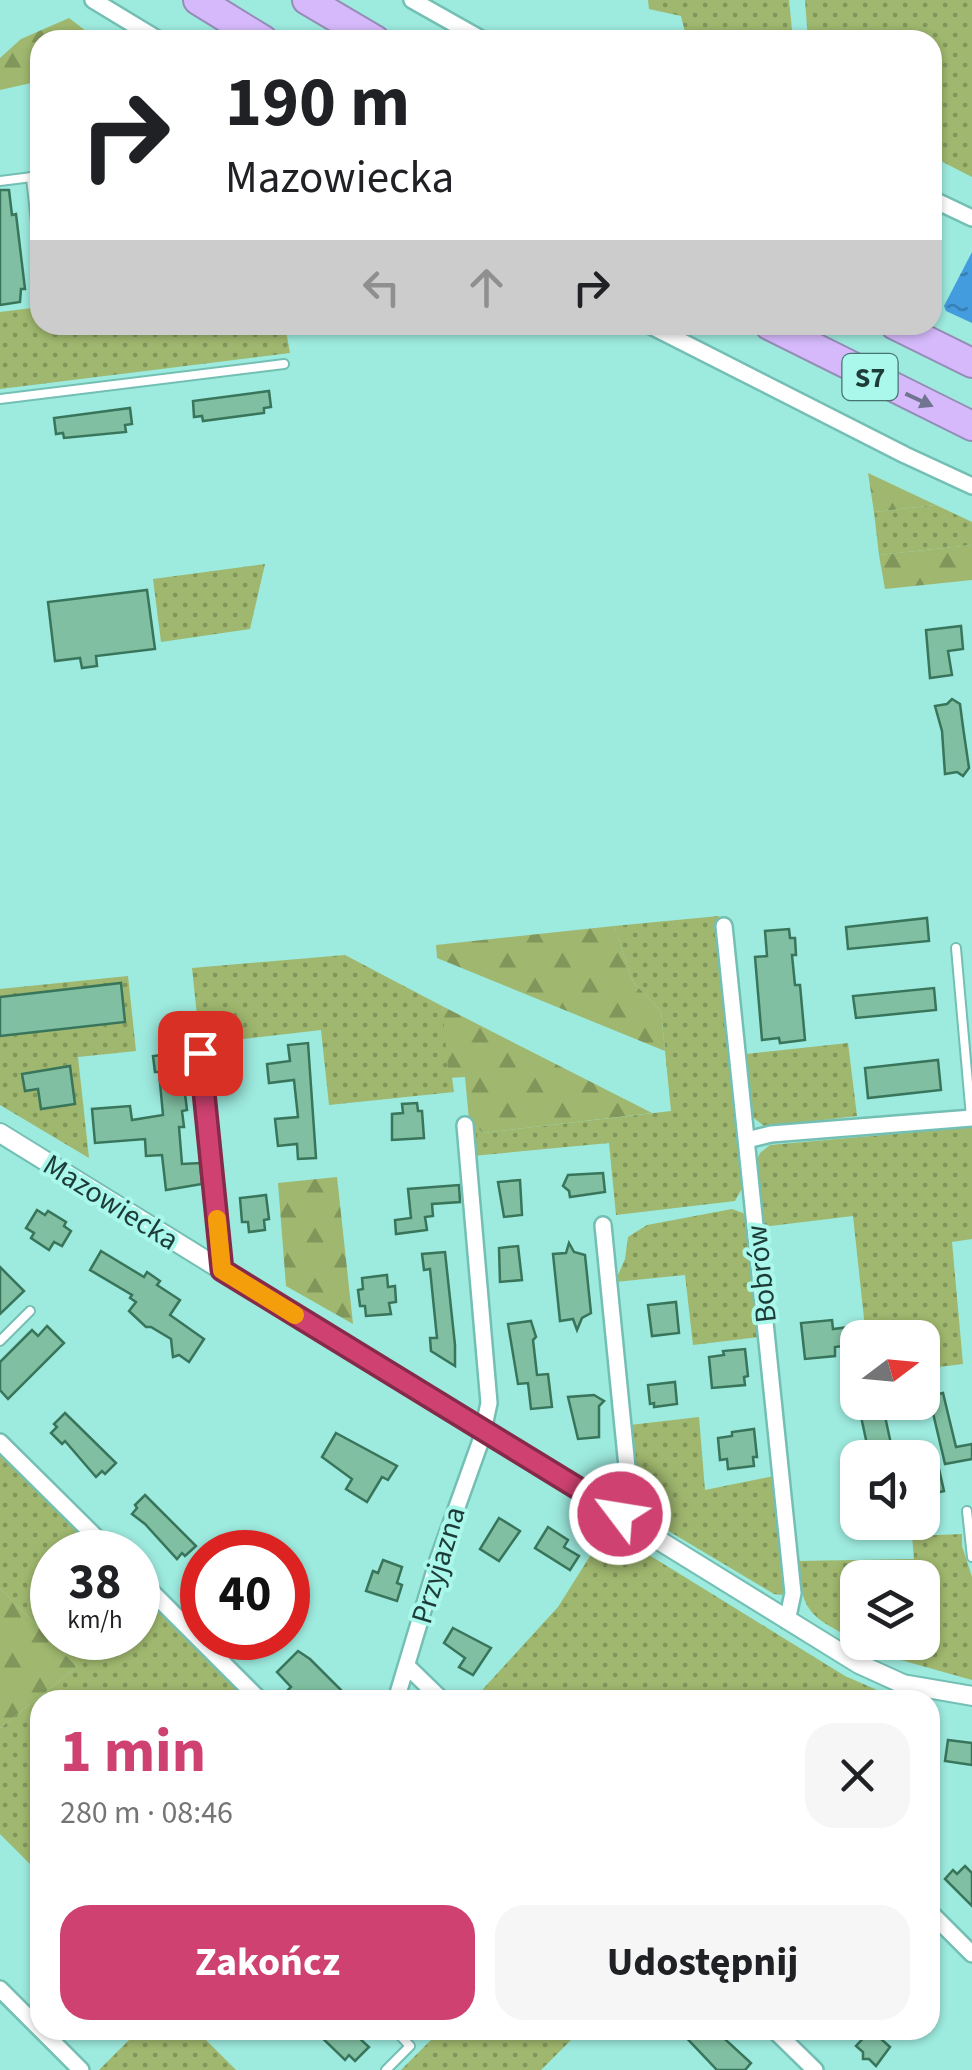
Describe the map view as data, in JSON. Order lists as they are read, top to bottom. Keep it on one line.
{"streets":{"highway":["S7"],"street":["Mazowiecka","Bobrów","Przyjazna"]},"crossings":[["Mazowiecka","Bobrów"],["Mazowiecka","Przyjazna"]],"north":"right","page":{"turn":["190 m","Mazowiecka"],"speed":"38 km/h","limit":"40","heading":["1 min","280 m · 08:46"],"buttons":["Zakończ","Udostępnij"]}}
